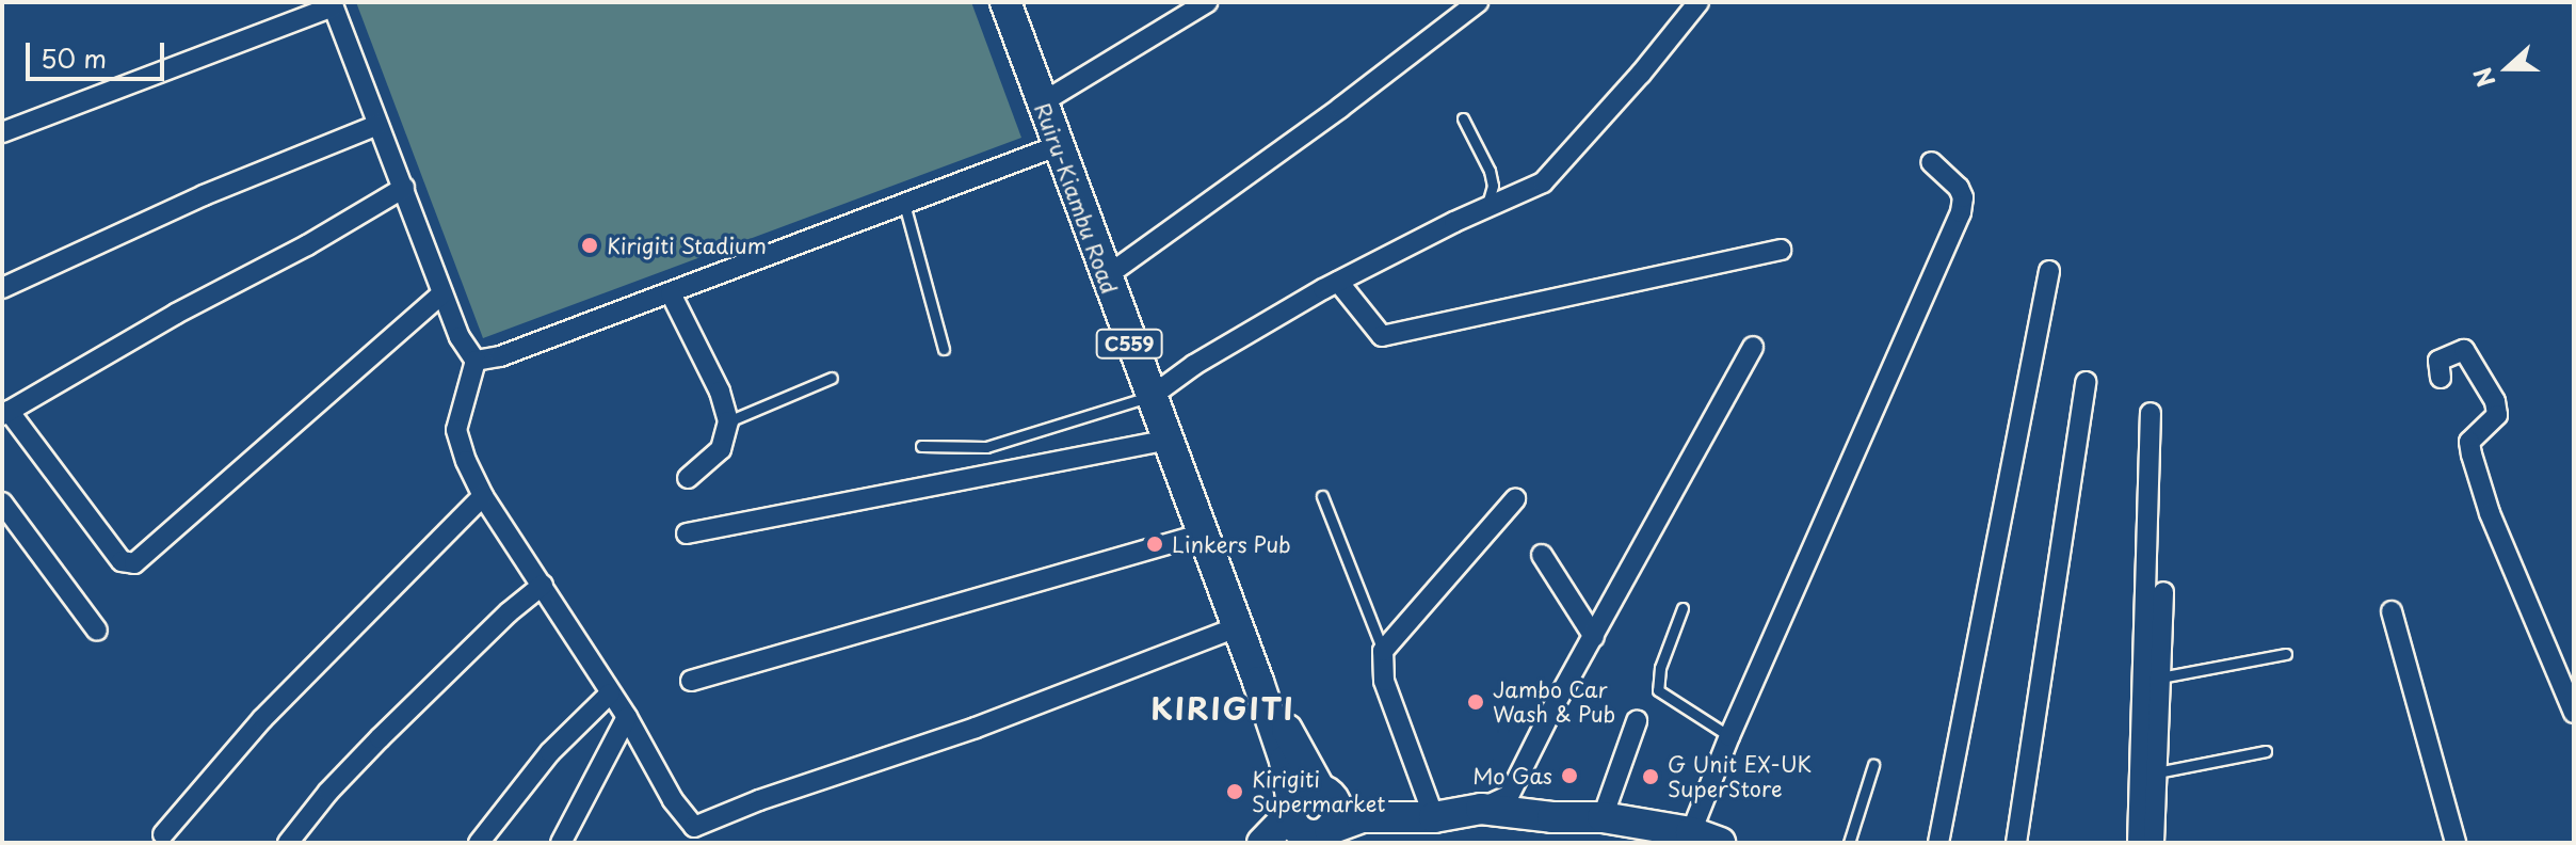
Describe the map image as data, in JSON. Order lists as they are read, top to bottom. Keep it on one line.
{"streets":{"main road":["Ruiru-Kiambu Road","C559"]},"crossings":[["Ruiru-Kiambu Road","C559"]],"districts":["KIRIGITI"],"places":["Kirigiti Stadium","Linkers Pub","Jambo Car Wash & Pub","Mo Gas","G Unit EX-UK SuperStore","Kirigiti Supermarket"],"scale_bar":"50 m","north":"left"}
